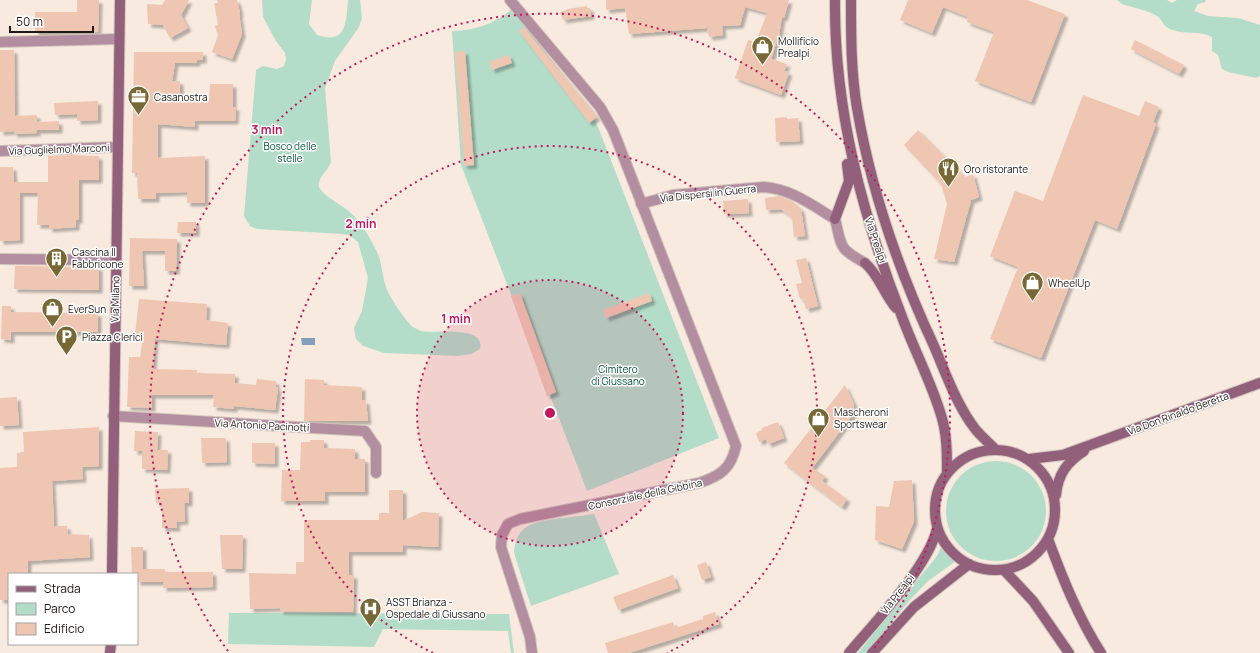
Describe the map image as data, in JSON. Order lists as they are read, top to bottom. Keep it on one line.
{"streets":{"main road":["Via Prealpi","Via Milano","Via Don Rinaldo Beretta"],"street":["Via Guglielmo Marconi","Via Dispersi in Guerra","Via Antonio Pacinotti","Consorziale della Gibbina"]},"crossings":[["Via Guglielmo Marconi","Via Milano"],["Via Dispersi in Guerra","Consorziale della Gibbina"],["Via Prealpi","Via Don Rinaldo Beretta"],["Via Milano","Via Antonio Pacinotti"]],"parks":["Bosco delle stelle","Cimitero di Giussano"],"places":{"shop":["Mollificio Prealpi","WheelUp","EverSun","Mascheroni Sportswear"],"office":["Casanostra"],"restaurant":["Oro ristorante"],"building":["Cascina Il Fabbricone"],"parking":["Piazza Clerici"],"hospital":["ASST Brianza - Ospedale di Giussano"]},"legend":["Strada","Parco","Edificio"],"scale_bar":"50 m","rings":["3 min","2 min","1 min"]}
